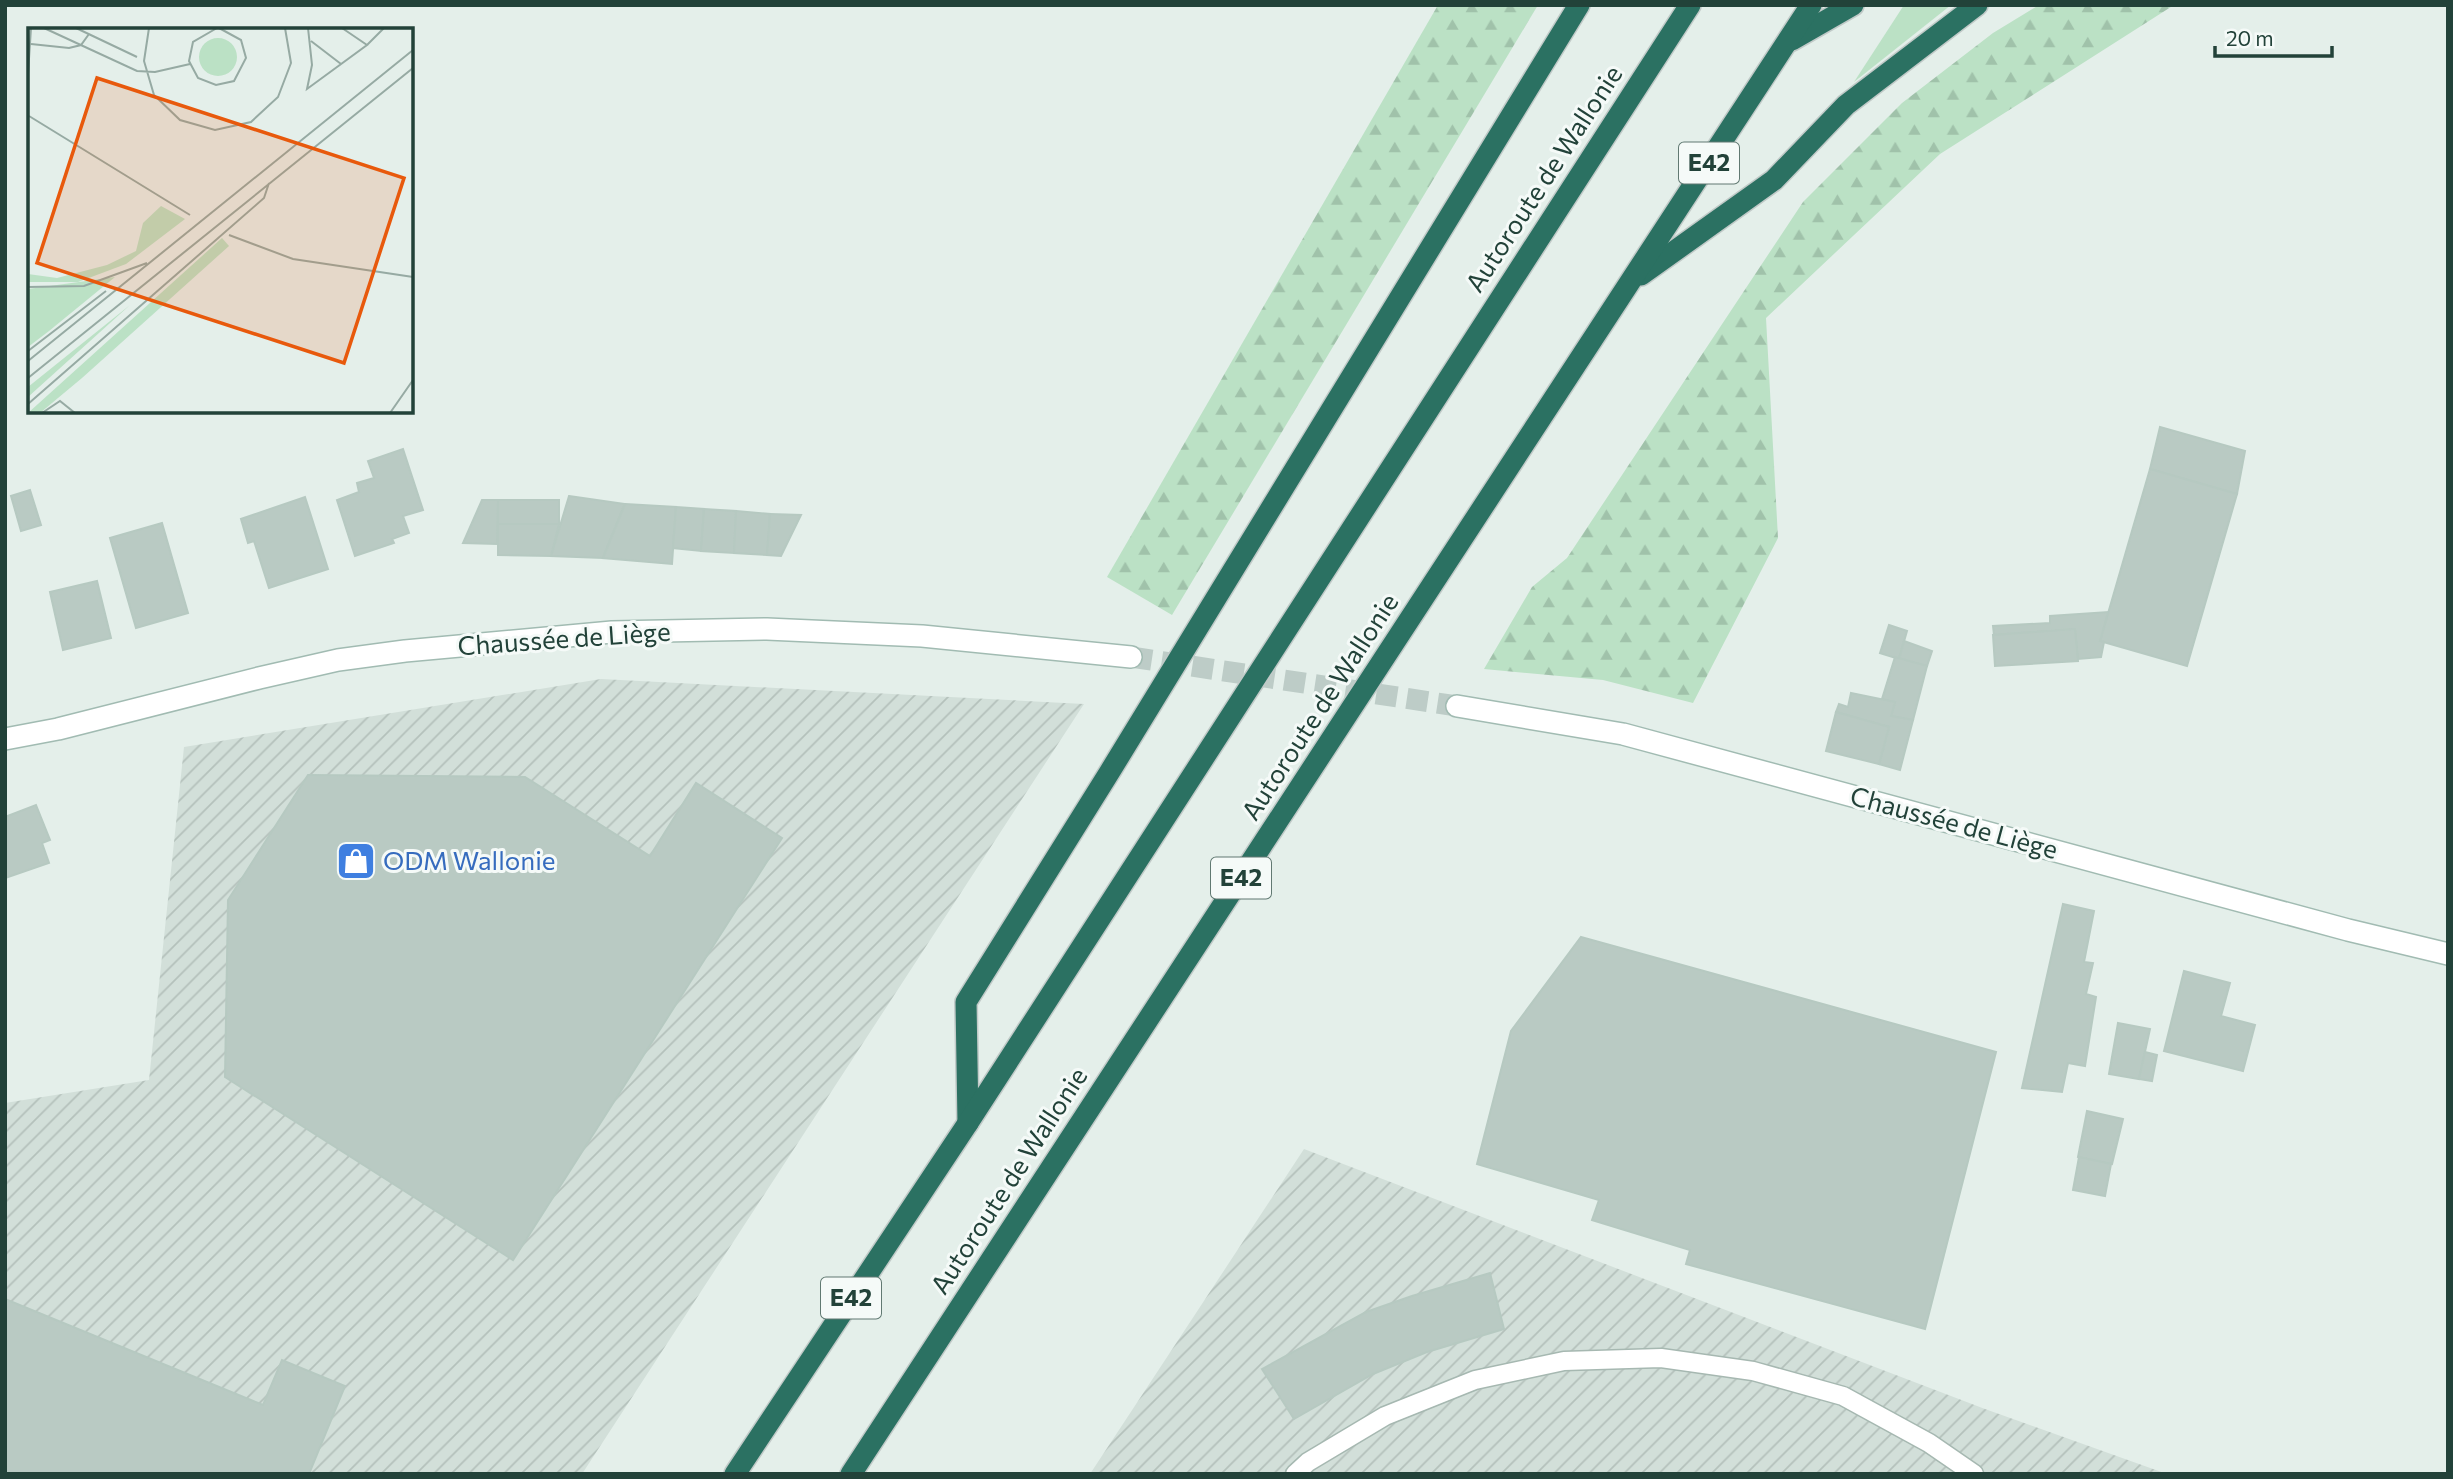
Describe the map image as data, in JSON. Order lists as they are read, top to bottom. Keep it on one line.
{"streets":{"highway":["E42","Autoroute de Wallonie"],"main road":["Chaussée de Liège"]},"places":{"shop":["ODM Wallonie"]},"scale_bar":"20 m"}
